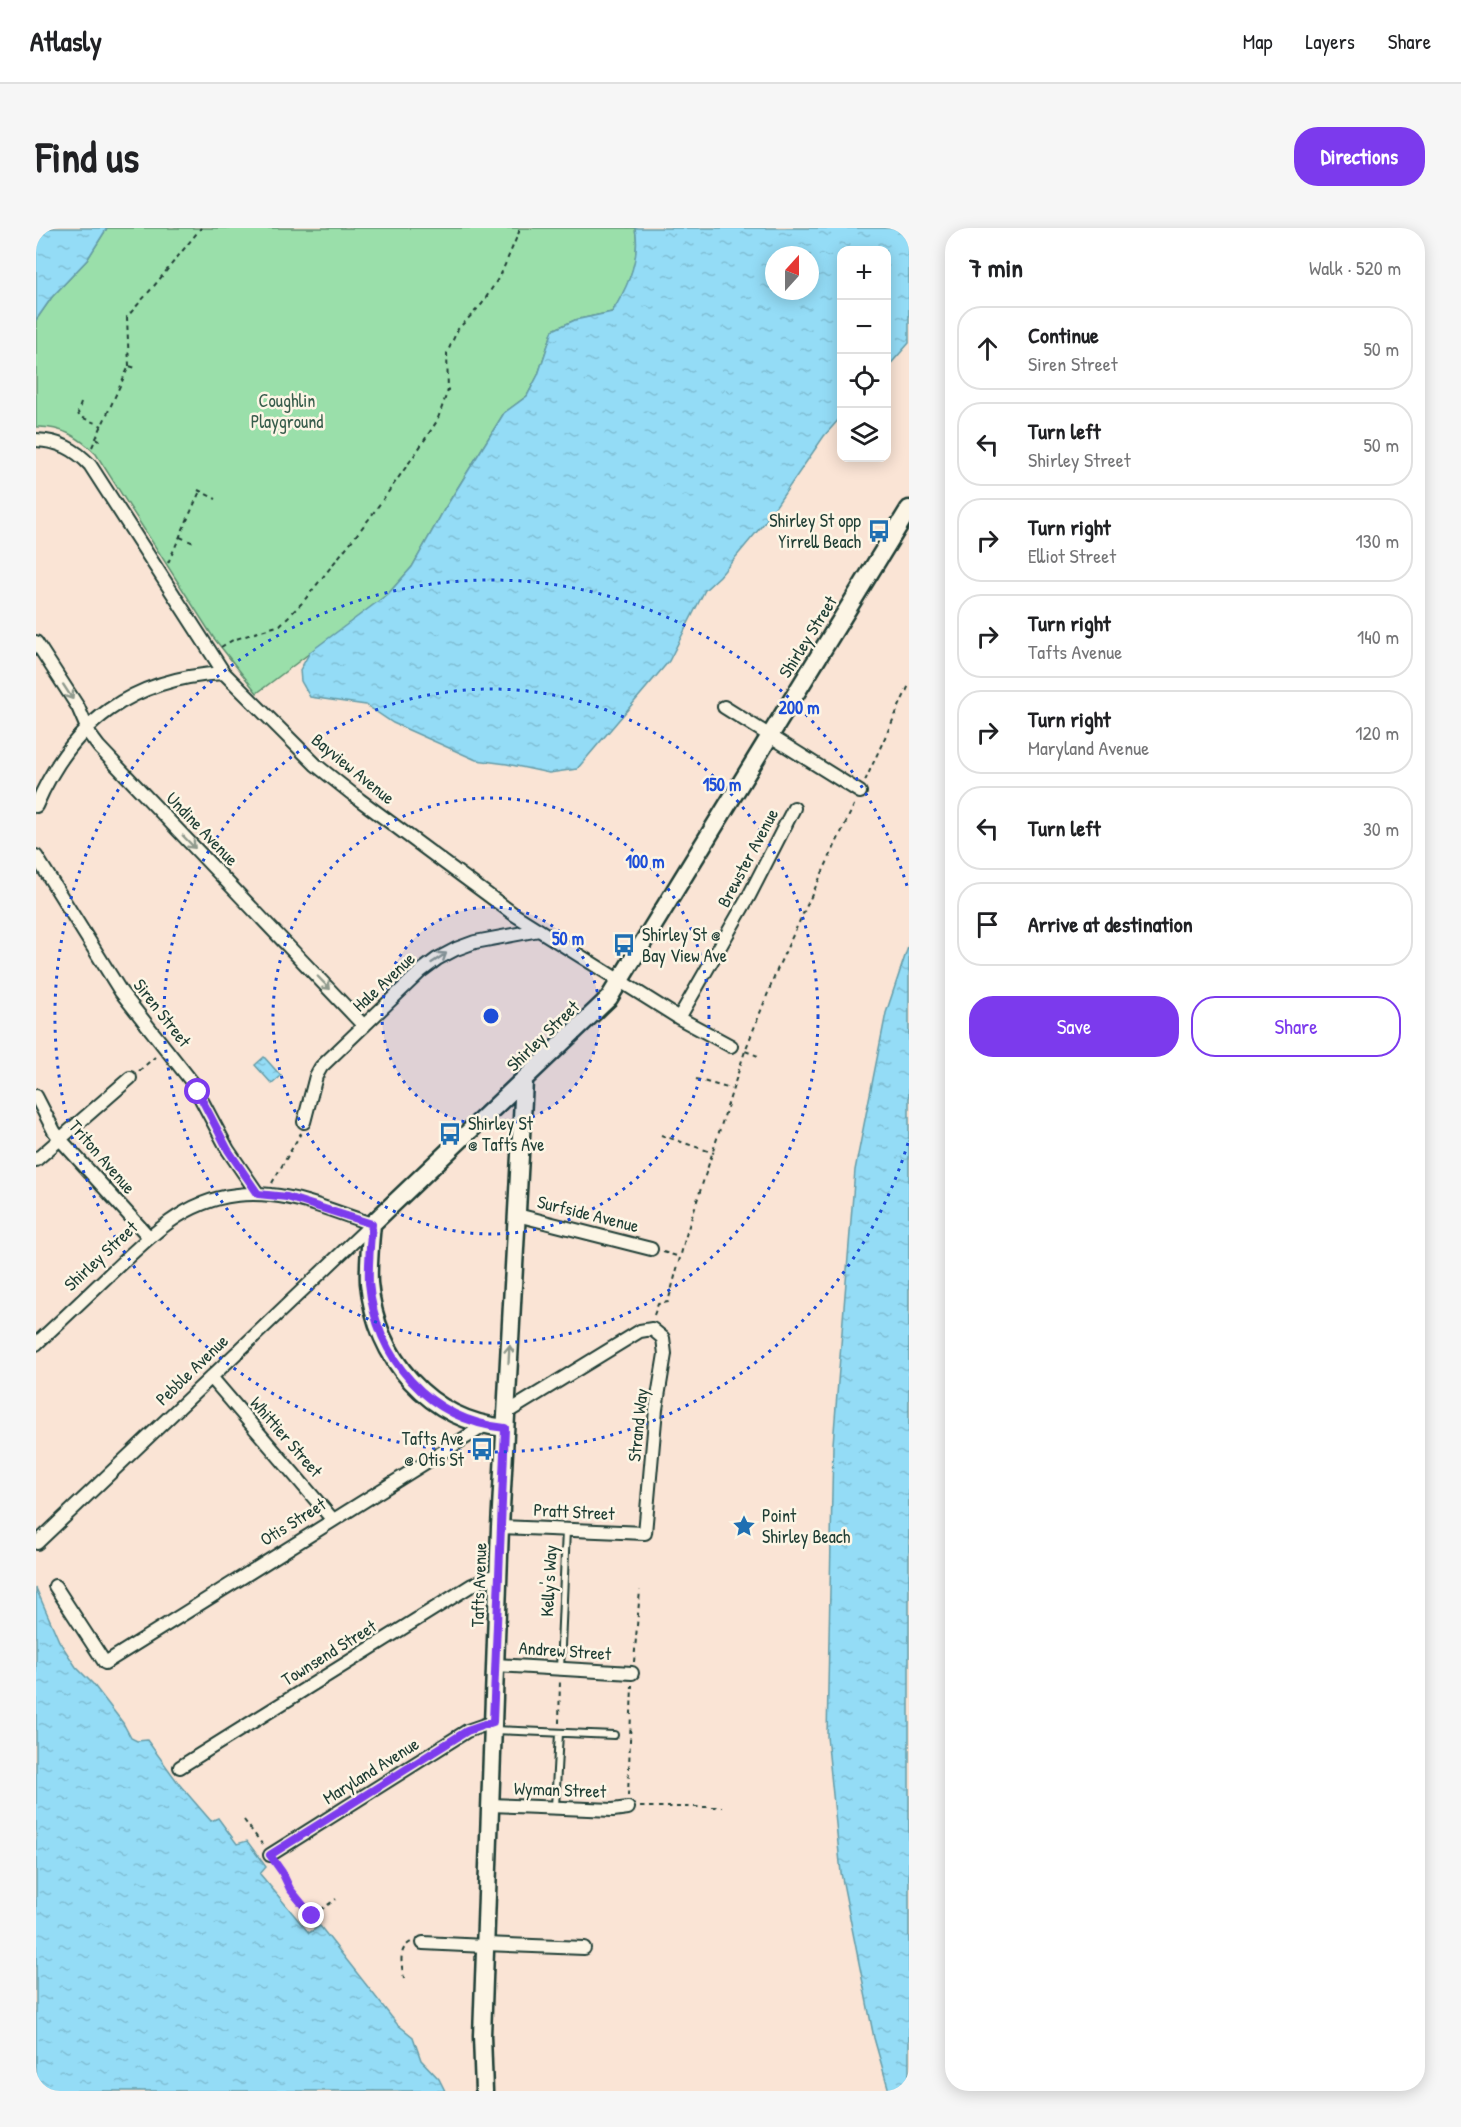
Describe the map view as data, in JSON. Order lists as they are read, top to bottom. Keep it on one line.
{"streets":{"main road":["Shirley Street","Tafts Avenue"],"street":["Bayview Avenue","Undine Avenue","Brewster Avenue","Hale Avenue","Siren Street","Triton Avenue","Surfside Avenue","Pebble Avenue","Strand Way","Whittier Street","Pratt Street","Otis Street","Andrew Street","Townsend Street","Maryland Avenue","Wyman Street"],"lane":["Kelly's Way"]},"crossings":[["Shirley Street","Bayview Avenue"],["Shirley Street","Siren Street"],["Shirley Street","Triton Avenue"],["Shirley Street","Pebble Avenue"],["Shirley Street","Tafts Avenue"],["Bayview Avenue","Brewster Avenue"],["Bayview Avenue","Hale Avenue"],["Undine Avenue","Hale Avenue"],["Surfside Avenue","Tafts Avenue"],["Pebble Avenue","Whittier Street"],["Strand Way","Pratt Street"],["Strand Way","Tafts Avenue"],["Whittier Street","Otis Street"],["Pratt Street","Kelly's Way"],["Pratt Street","Tafts Avenue"],["Kelly's Way","Andrew Street"],["Tafts Avenue","Andrew Street"],["Tafts Avenue","Townsend Street"],["Tafts Avenue","Maryland Avenue"],["Tafts Avenue","Wyman Street"]],"one_way":["Undine Avenue","Hale Avenue"],"parks":["Coughlin Playground"],"places":{"bus stop":["Shirley St opp Yirrell Beach","Shirley St @ Bay View Ave","Shirley St @ Tafts Ave","Tafts Ave @ Otis St"],"place":["Point Shirley Beach"]},"north":"top","page":{"header":"Atlasly","nav":["Map","Layers","Share"],"buttons":["Directions",["Save","Share"]],"title":"Find us","heading":["7 min","Walk · 520 m"],"map_buttons":["+","−"],"list":[["Continue","Siren Street","50 m"],["Turn left","Shirley Street","50 m"],["Turn right","Elliot Street","130 m"],["Turn right","Tafts Avenue","140 m"],["Turn right","Maryland Avenue","120 m"],["Turn left","30 m"],"Arrive at destination"]},"rings":["200 m","150 m","100 m","50 m"]}
